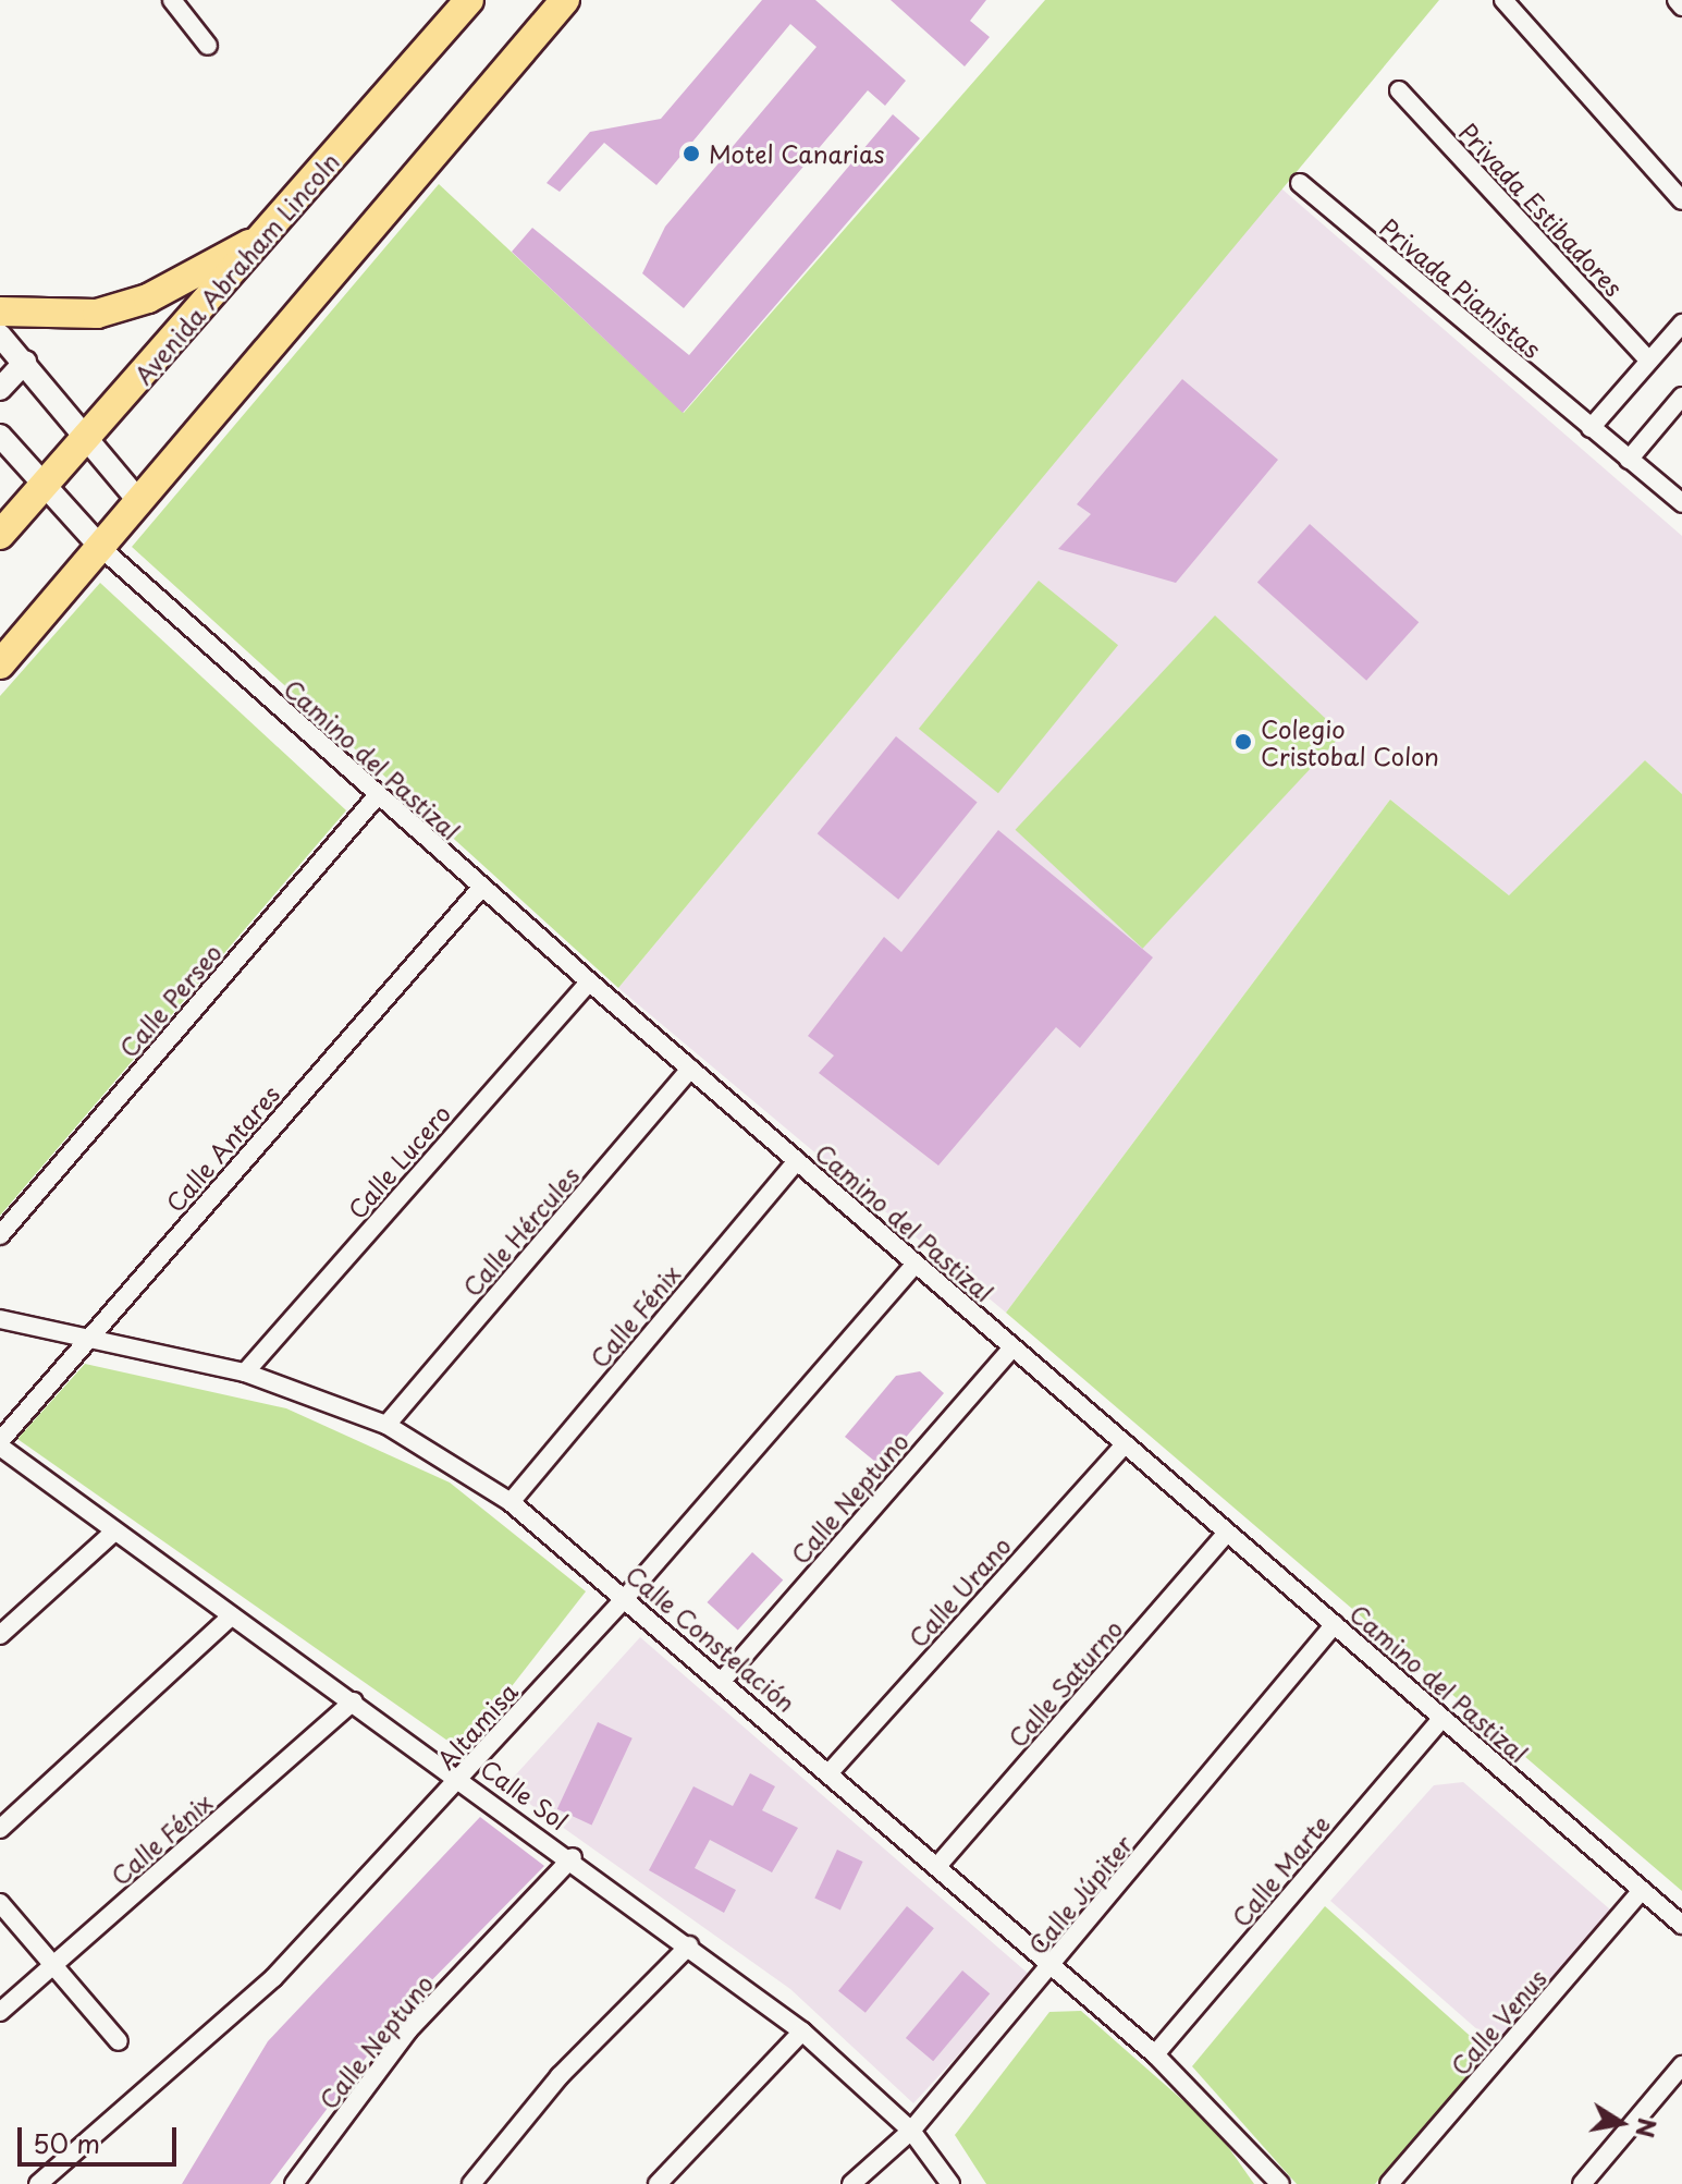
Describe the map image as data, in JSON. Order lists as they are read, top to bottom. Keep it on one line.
{"streets":{"main road":["Avenida Abraham Lincoln"],"street":["Privada Estibadores","Privada Pianistas","Camino del Pastizal","Calle Perseo","Calle Antares","Calle Lucero","Calle Hércules","Calle Fénix","Calle Neptuno","Calle Urano","Calle Constelación","Calle Saturno","Altamisa","Calle Sol","Calle Marte","Calle Júpiter","Calle Venus"]},"crossings":[["Camino del Pastizal","Calle Perseo"],["Camino del Pastizal","Calle Antares"],["Camino del Pastizal","Calle Lucero"],["Camino del Pastizal","Calle Hércules"],["Camino del Pastizal","Calle Fénix"],["Camino del Pastizal","Calle Neptuno"],["Camino del Pastizal","Calle Urano"],["Camino del Pastizal","Calle Saturno"],["Camino del Pastizal","Altamisa"],["Camino del Pastizal","Calle Marte"],["Camino del Pastizal","Calle Júpiter"],["Camino del Pastizal","Calle Venus"],["Calle Antares","Calle Constelación"],["Calle Antares","Calle Sol"],["Calle Lucero","Calle Constelación"],["Calle Hércules","Calle Constelación"],["Calle Fénix","Calle Constelación"],["Calle Fénix","Calle Sol"],["Calle Neptuno","Calle Constelación"],["Calle Neptuno","Calle Sol"],["Calle Urano","Calle Constelación"],["Calle Constelación","Calle Saturno"],["Calle Constelación","Altamisa"],["Calle Constelación","Calle Marte"],["Calle Constelación","Calle Júpiter"],["Altamisa","Calle Sol"],["Calle Sol","Calle Júpiter"]],"places":["Motel Canarias","Colegio Cristobal Colon"],"scale_bar":"50 m","north":"right"}
